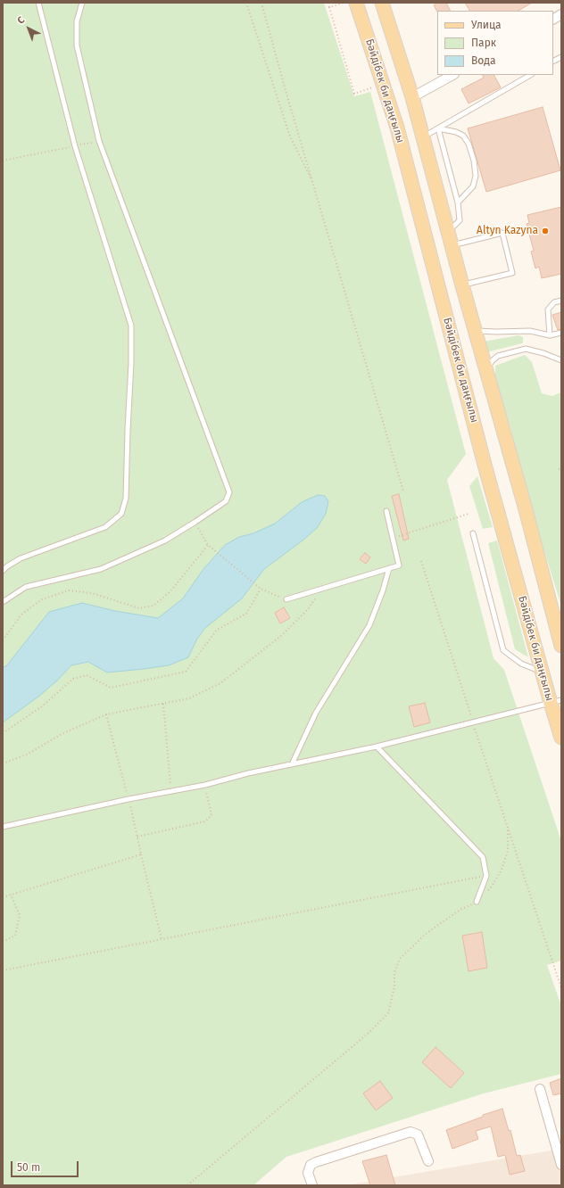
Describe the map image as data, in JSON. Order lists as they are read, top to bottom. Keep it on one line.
{"streets":{"main road":["Бәйдібек би даңғылы"]},"places":["Altyn Kazyna"],"legend":["Улица","Парк","Вода"],"scale_bar":"50 m","north":"top left"}
